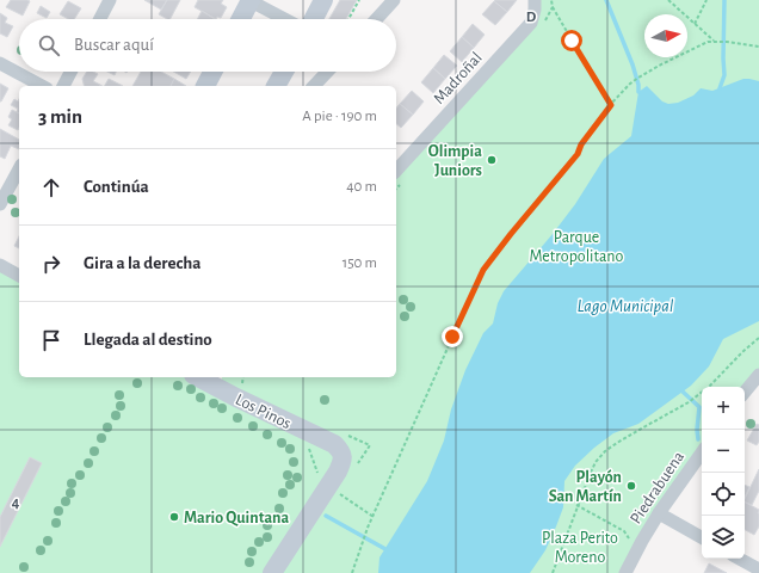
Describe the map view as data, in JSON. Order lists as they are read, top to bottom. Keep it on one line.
{"streets":{"street":["Madroñal","Los Pinos","Piedrabuena"]},"water":["Lago Municipal"],"parks":["Parque Metropolitano","Plaza Perito Moreno"],"places":["Olimpia Juniors","Playón San Martín","Mario Quintana"],"north":"right","page":{"search":"Buscar aquí","heading":["3 min","A pie · 190 m"],"list":[["Continúa","40 m"],["Gira a la derecha","150 m"],"Llegada al destino"],"map_buttons":["+","−"]},"grid":{"columns":["D"],"rows":["4"]}}
